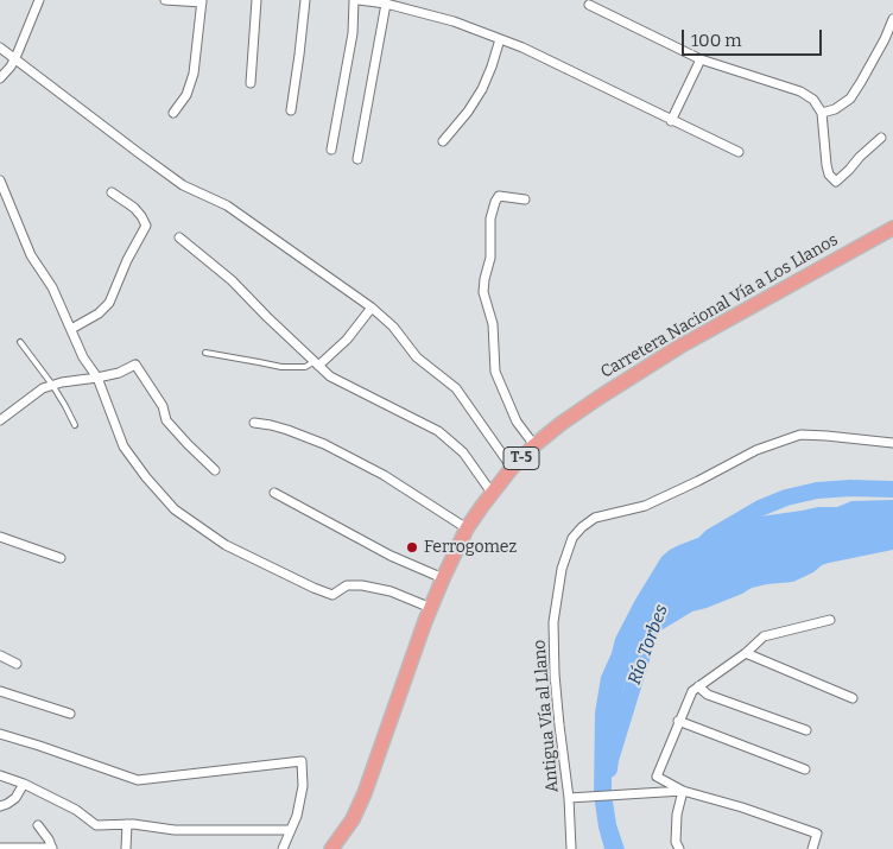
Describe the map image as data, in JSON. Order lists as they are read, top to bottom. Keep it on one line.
{"streets":{"highway":["Carretera Nacional Vía a Los Llanos","T-5"],"street":["Antigua Vía al Llano"]},"water":["Río Torbes"],"places":["Ferrogomez"],"scale_bar":"100 m"}
